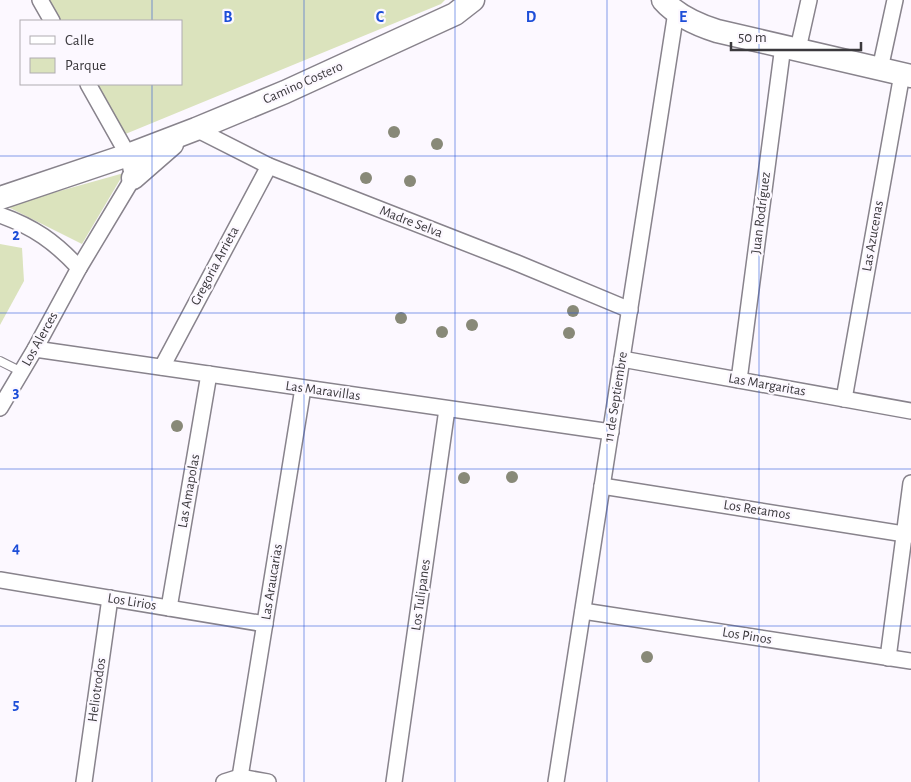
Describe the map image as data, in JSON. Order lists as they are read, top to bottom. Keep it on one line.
{"streets":{"main road":["Camino Costero"],"street":["Juan Rodríguez","Madre Selva","Las Azucenas","Gregoria Arrieta","Los Alerces","Las Margaritas","Las Maravillas","11 de Septiembre","Las Amapolas","Los Retamos","Las Araucarias","Los Tulipanes","Los Lirios","Los Pinos","Heliotrodos"]},"crossings":[["Camino Costero","Madre Selva"],["Juan Rodríguez","Las Margaritas"],["Madre Selva","Gregoria Arrieta"],["Madre Selva","11 de Septiembre"],["Las Azucenas","Las Margaritas"],["Gregoria Arrieta","Las Maravillas"],["Los Alerces","Las Maravillas"],["Las Margaritas","11 de Septiembre"],["Las Maravillas","11 de Septiembre"],["Las Maravillas","Las Amapolas"],["Las Maravillas","Las Araucarias"],["Las Maravillas","Los Tulipanes"],["11 de Septiembre","Los Retamos"],["11 de Septiembre","Los Pinos"],["Las Amapolas","Los Lirios"],["Las Araucarias","Los Lirios"],["Los Lirios","Heliotrodos"]],"legend":["Calle","Parque"],"scale_bar":"50 m","grid":{"columns":["B","C","D","E"],"rows":["2","3","4","5"]}}
